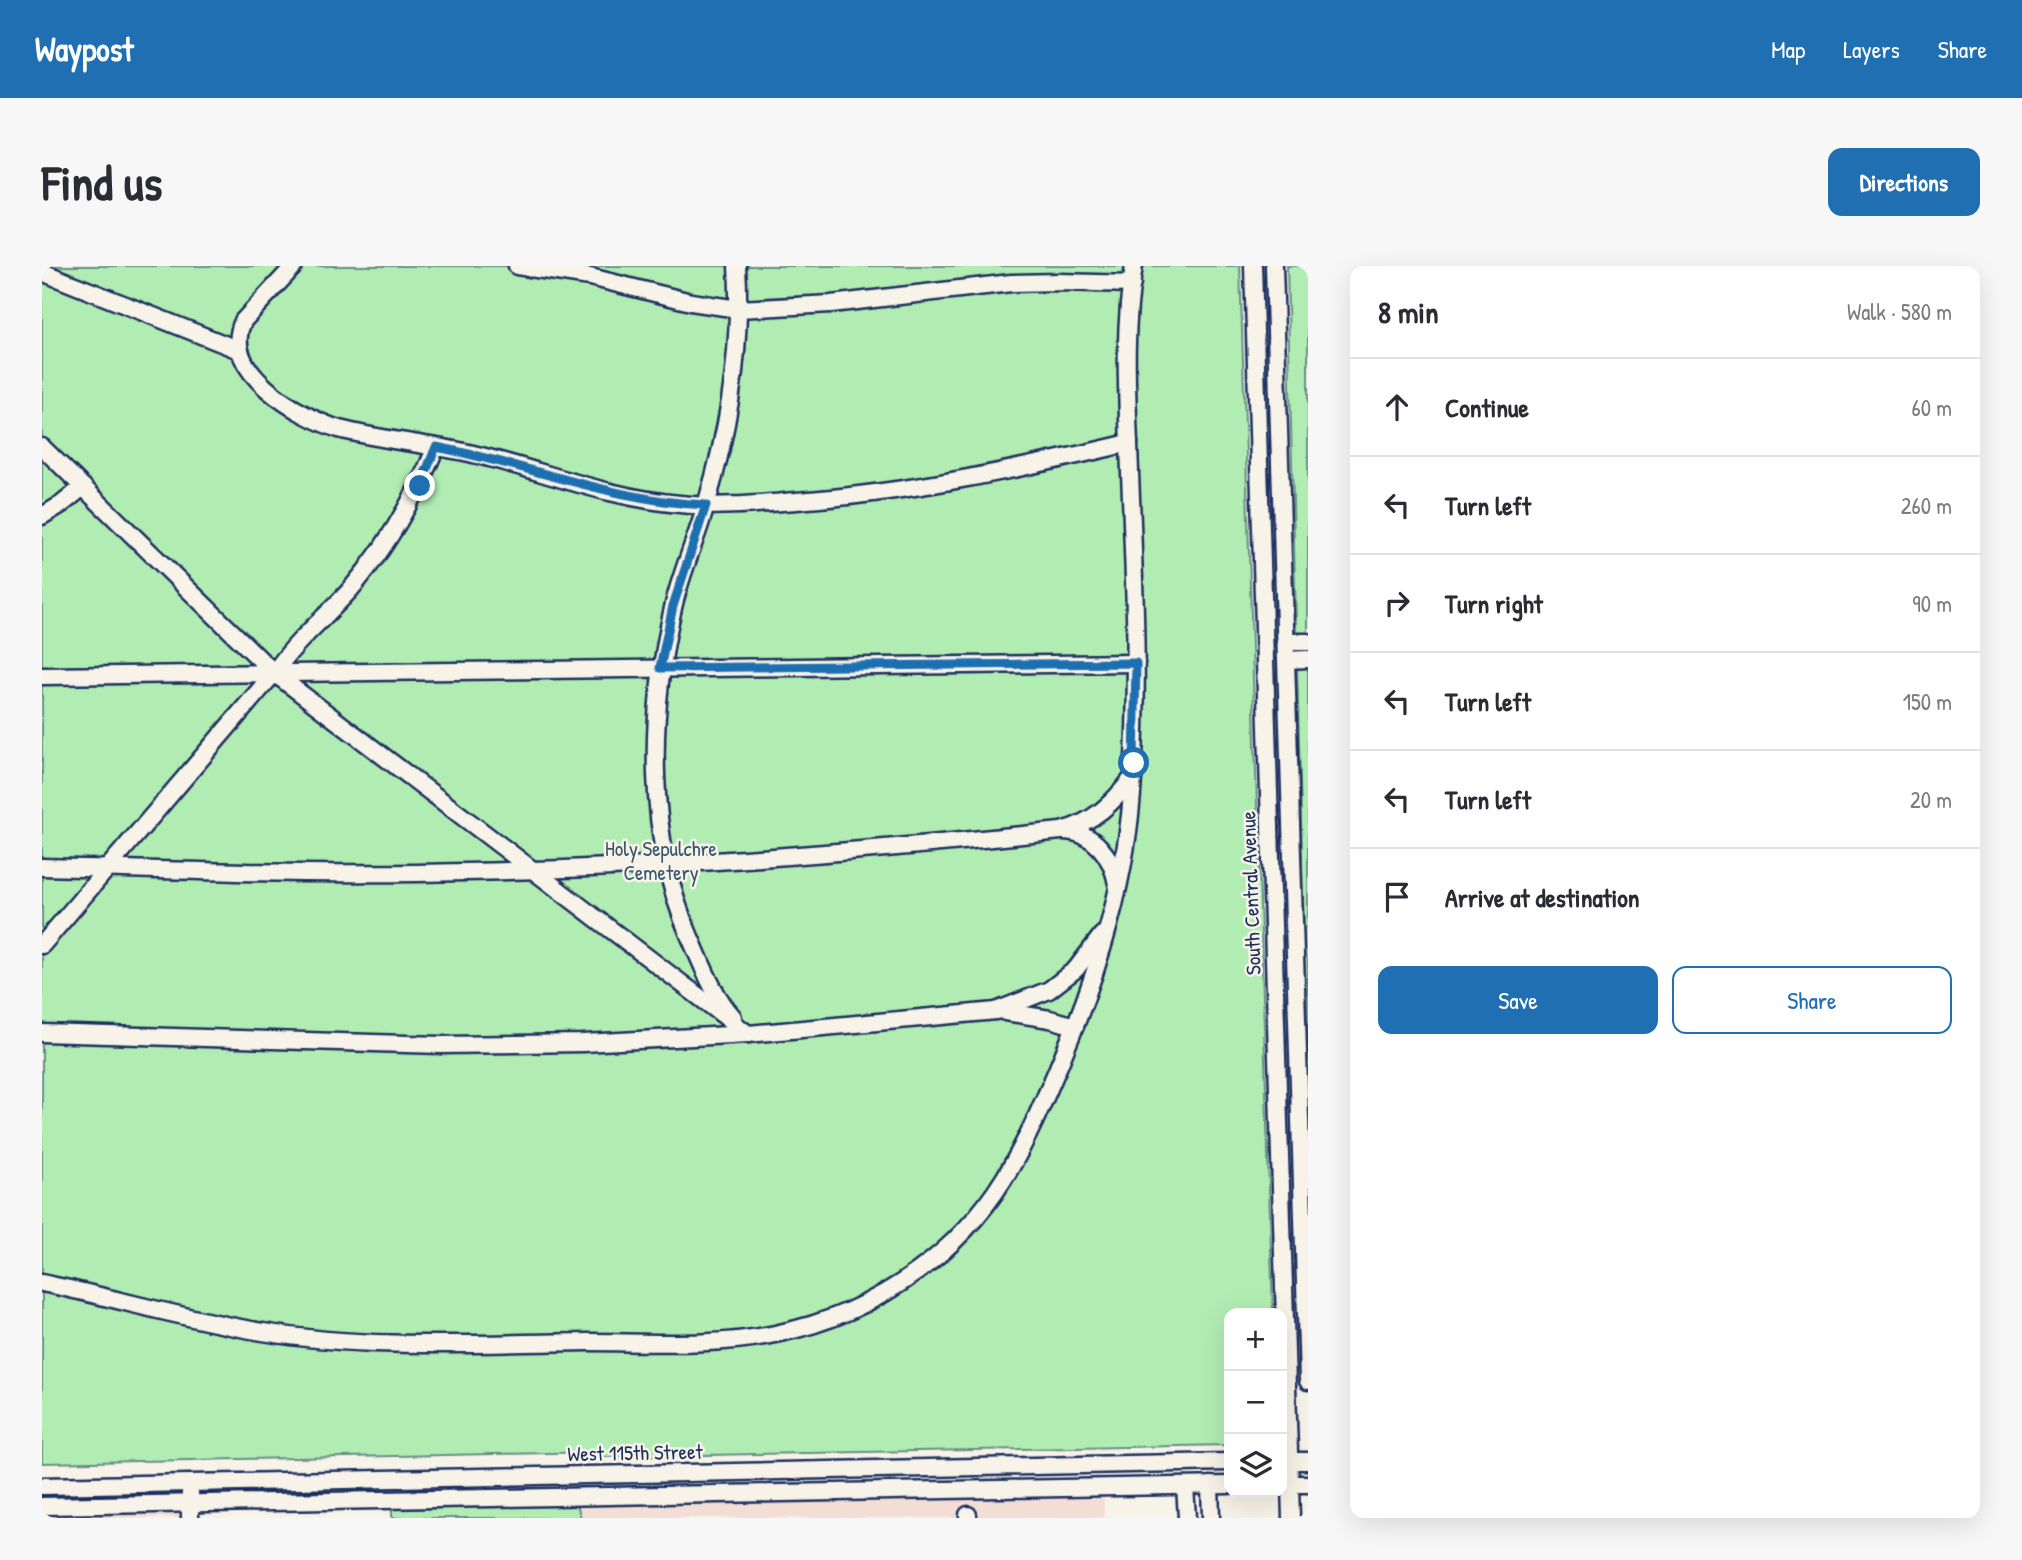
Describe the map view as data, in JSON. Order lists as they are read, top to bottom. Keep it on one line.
{"streets":{"street":["South Central Avenue","West 115th Street"]},"parks":["Holy Sepulchre Cemetery"],"page":{"header":"Waypost","nav":["Map","Layers","Share"],"buttons":["Directions",["Save","Share"]],"title":"Find us","heading":["8 min","Walk · 580 m"],"list":[["Continue","60 m"],["Turn left","260 m"],["Turn right","90 m"],["Turn left","150 m"],["Turn left","20 m"],"Arrive at destination"],"map_buttons":["+","−"]}}
